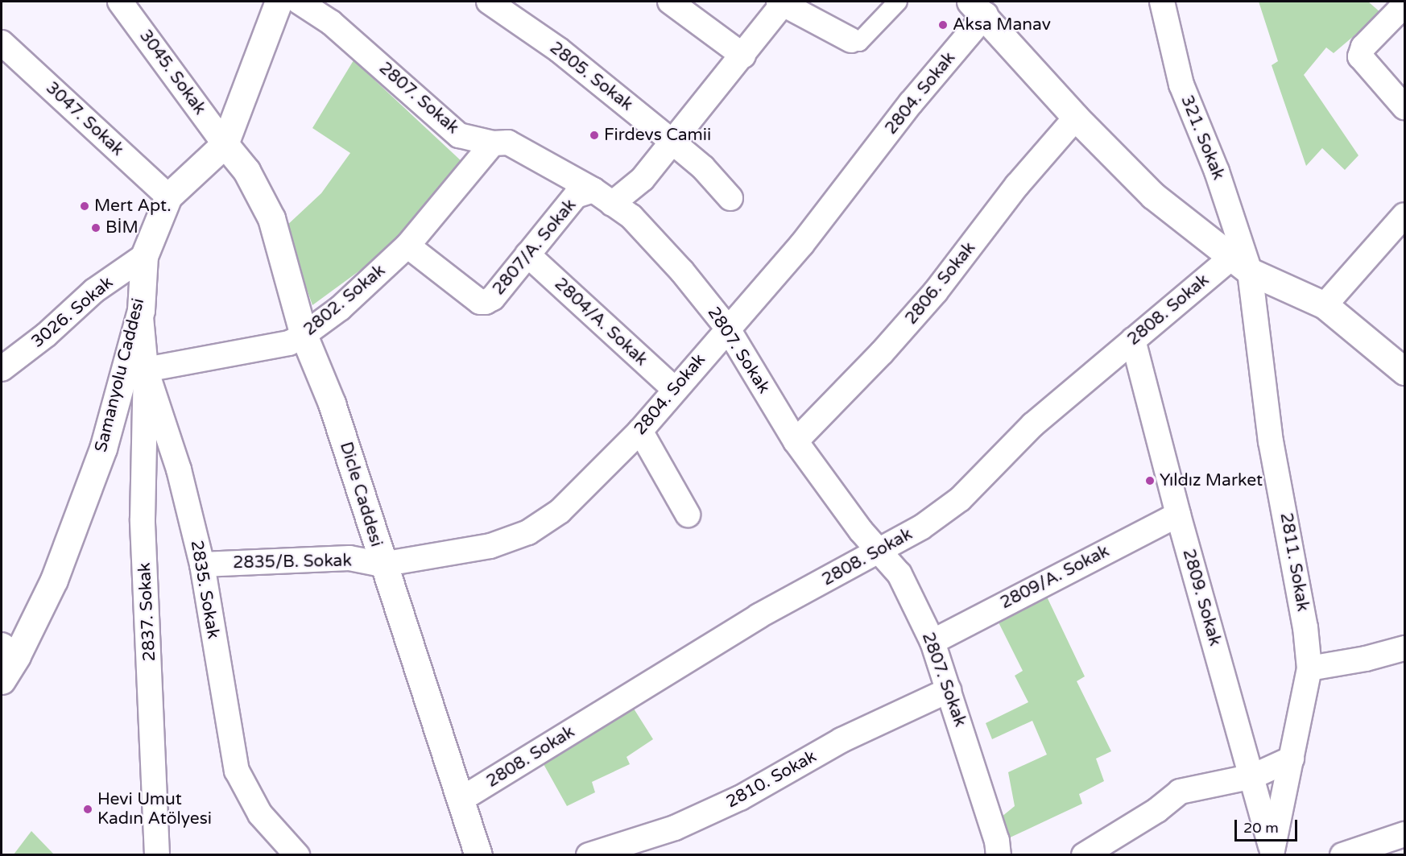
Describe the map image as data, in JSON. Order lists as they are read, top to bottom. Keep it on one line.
{"streets":{"street":["3045. Sokak","2805. Sokak","2804. Sokak","2807. Sokak","3047. Sokak","321. Sokak","2807/A. Sokak","2806. Sokak","2802. Sokak","2808. Sokak","3026. Sokak","2804/A. Sokak","Samanyolu Caddesi","Dicle Caddesi","2835/B. Sokak","2811. Sokak","2809/A. Sokak","2835. Sokak","2809. Sokak","2837. Sokak","2810. Sokak"]},"crossings":[["3045. Sokak","Samanyolu Caddesi"],["3045. Sokak","Dicle Caddesi"],["2805. Sokak","2807/A. Sokak"],["2804. Sokak","2807. Sokak"],["2804. Sokak","2804/A. Sokak"],["2804. Sokak","Dicle Caddesi"],["2804. Sokak","2835/B. Sokak"],["2807. Sokak","2807/A. Sokak"],["2807. Sokak","2806. Sokak"],["2807. Sokak","2802. Sokak"],["2807. Sokak","2808. Sokak"],["2807. Sokak","2809/A. Sokak"],["2807. Sokak","2810. Sokak"],["3047. Sokak","Samanyolu Caddesi"],["321. Sokak","2808. Sokak"],["321. Sokak","2811. Sokak"],["2807/A. Sokak","2802. Sokak"],["2807/A. Sokak","2804/A. Sokak"],["2802. Sokak","Dicle Caddesi"],["2802. Sokak","2835. Sokak"],["2802. Sokak","2837. Sokak"],["2808. Sokak","Dicle Caddesi"],["2808. Sokak","2811. Sokak"],["2808. Sokak","2809. Sokak"],["3026. Sokak","Samanyolu Caddesi"],["Samanyolu Caddesi","Dicle Caddesi"],["Samanyolu Caddesi","2835. Sokak"],["Dicle Caddesi","2835/B. Sokak"],["2835/B. Sokak","2835. Sokak"],["2811. Sokak","2809. Sokak"],["2809/A. Sokak","2809. Sokak"],["2835. Sokak","2837. Sokak"]],"places":["Aksa Manav","Firdevs Camii","Mert Apt.","BİM","Yıldız Market","Hevi Umut Kadın Atölyesi"],"scale_bar":"20 m"}
